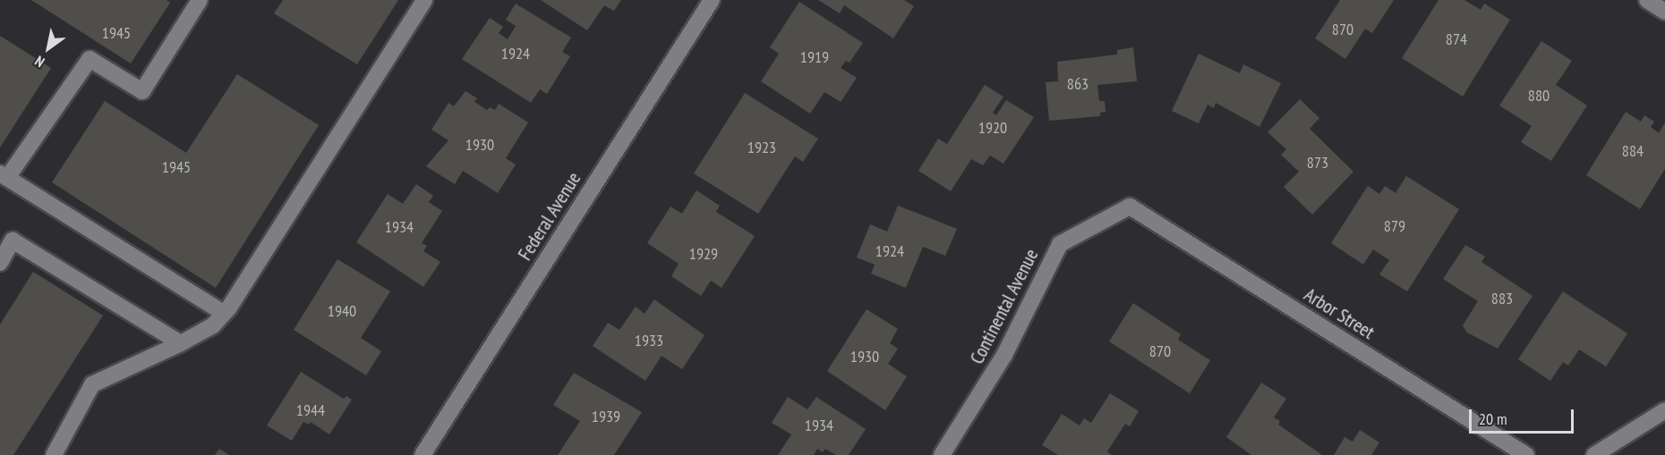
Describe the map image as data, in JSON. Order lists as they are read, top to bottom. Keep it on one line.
{"streets":{"street":["Federal Avenue","Continental Avenue","Arbor Street"]},"crossings":[["Continental Avenue","Arbor Street"]],"house_numbers":["870","1945","874","1924","1919","863","880","1920","1930","1923","884","873","1945","879","1934","1924","1929","883","1940","1933","870","1930","1944","1939","1934"],"scale_bar":"20 m","north":"bottom left"}
